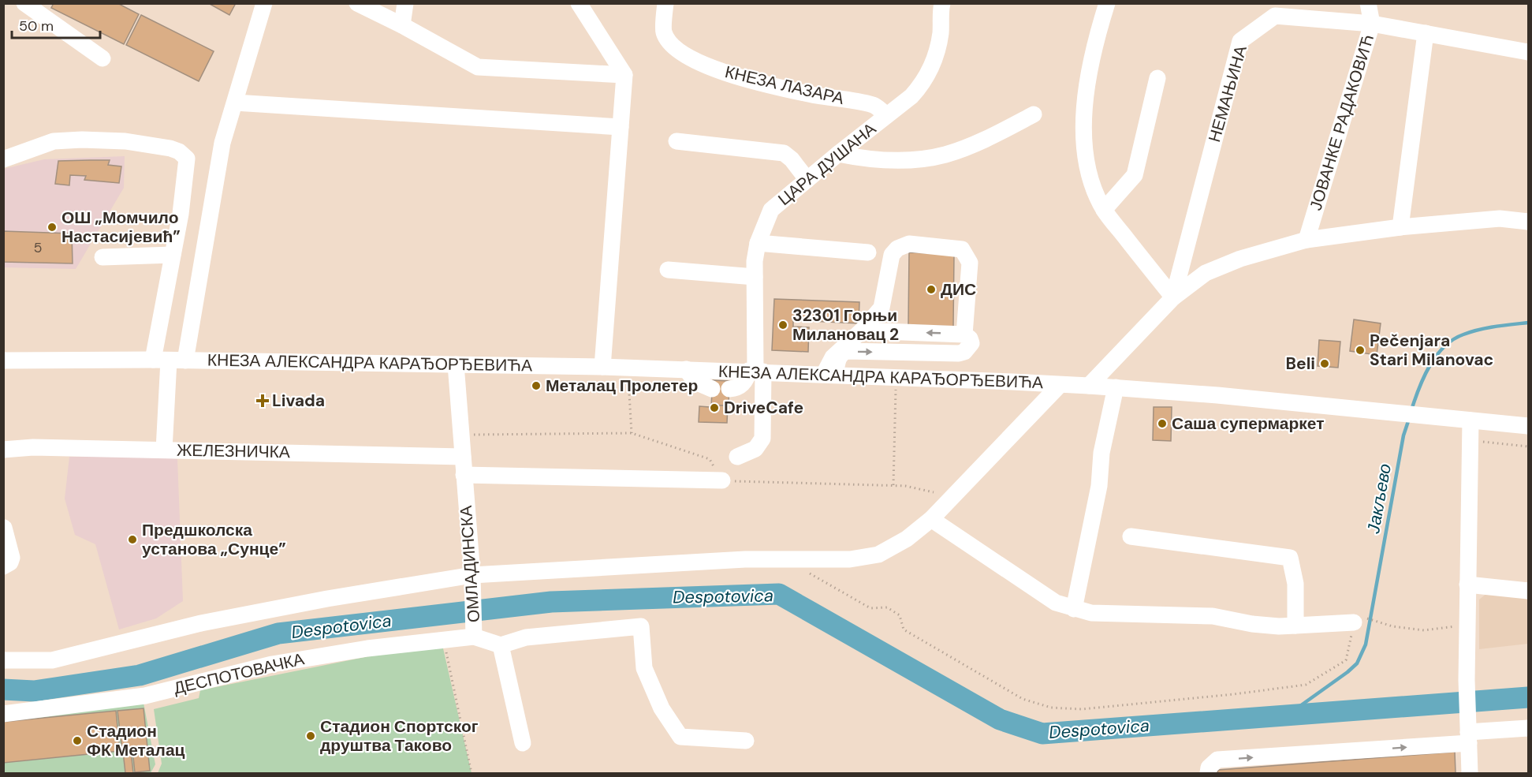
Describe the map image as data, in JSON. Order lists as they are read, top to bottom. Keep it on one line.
{"streets":{"street":["КНЕЗА ЛАЗАРА","НЕМАЊИНА","ЈОВАНКЕ РАДАКОВИЋ","ЦАРА ДУШАНА","КНЕЗА АЛЕКСАНДРА КАРАЂОРЂЕВИЋА","ЖЕЛЕЗНИЧКА","ОМЛАДИНСКА","ДЕСПОТОВАЧКА"]},"crossings":[["КНЕЗА ЛАЗАРА","ЦАРА ДУШАНА"],["НЕМАЊИНА","ЈОВАНКЕ РАДАКОВИЋ"],["ЦАРА ДУШАНА","КНЕЗА АЛЕКСАНДРА КАРАЂОРЂЕВИЋА"],["КНЕЗА АЛЕКСАНДРА КАРАЂОРЂЕВИЋА","ОМЛАДИНСКА"],["ЖЕЛЕЗНИЧКА","ОМЛАДИНСКА"],["ОМЛАДИНСКА","ДЕСПОТОВАЧКА"]],"water":["Јакљево","Despotovica"],"places":{"other":["ОШ „Момчило Настасијевић”","ДИС","32301 Горњи Милановац 2","Pečenjara Stari Milanovac","Beli","Металац Пролетер","DriveCafe","Саша супермаркет","Предшколска установа „Сунце”","Стадион Спортског друштва Таково","Стадион ФК Металац"],"health":["Livada"]},"house_numbers":["5"],"scale_bar":"50 m"}
